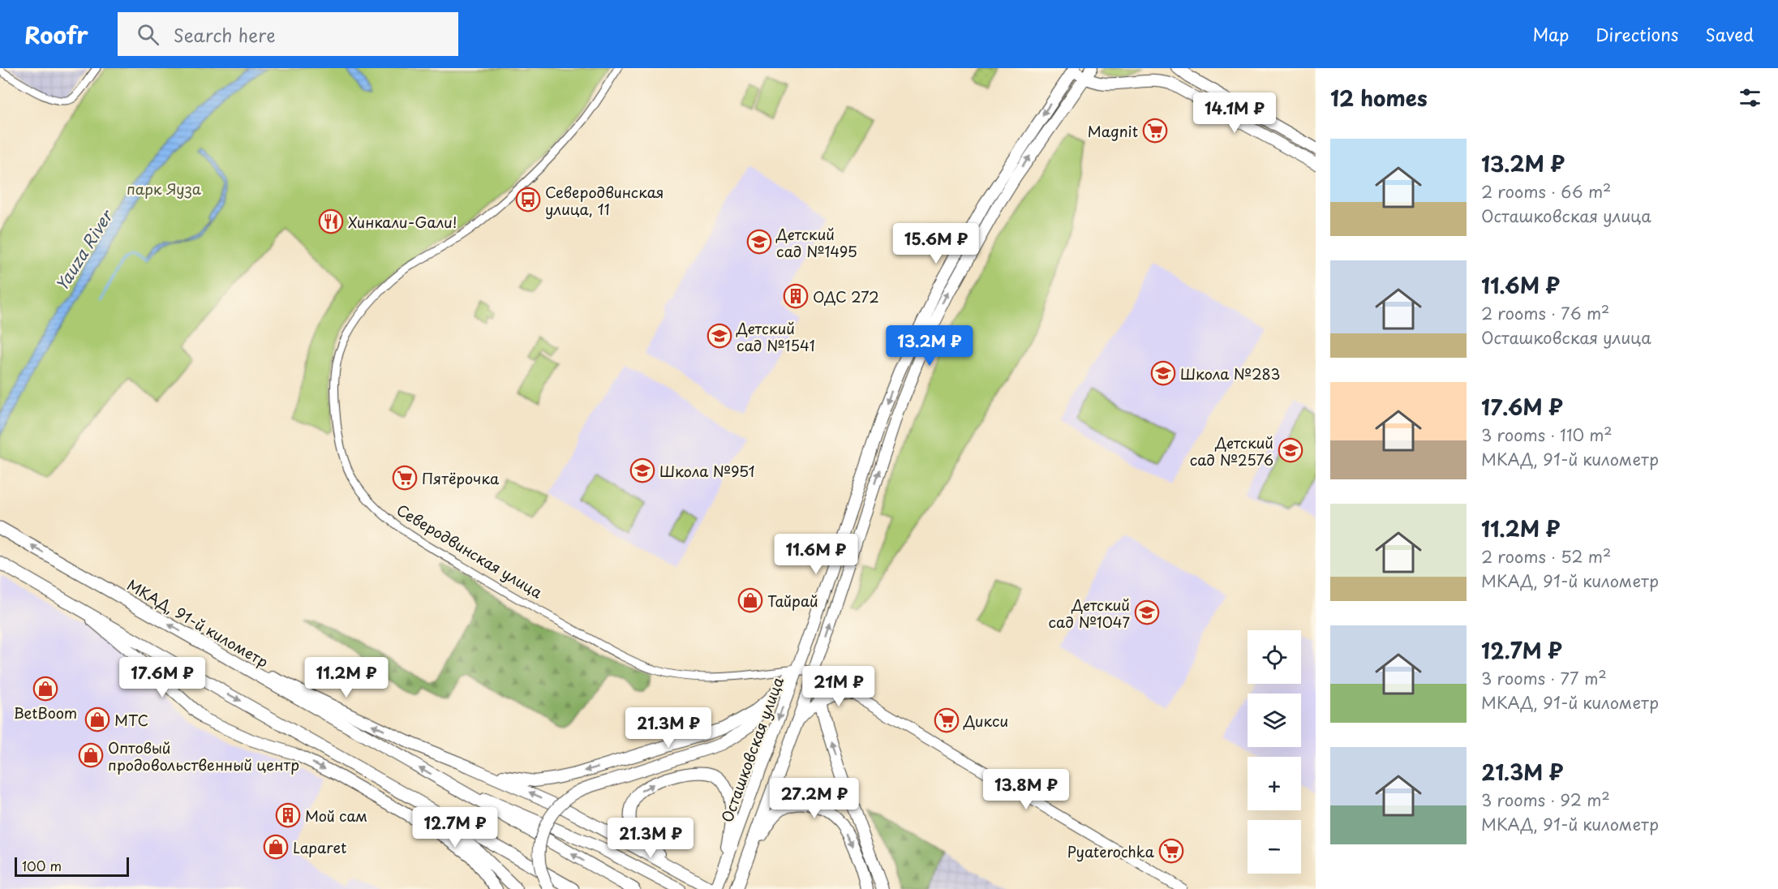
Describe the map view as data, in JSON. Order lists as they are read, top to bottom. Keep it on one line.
{"streets":{"highway":["МКАД, 91-й километр"],"main road":["Осташковская улица"],"street":["Северодвинская улица"]},"crossings":[["Северодвинская улица","Осташковская улица"]],"water":["Yauza River"],"parks":["парк Яуза"],"places":{"supermarket":["Magnit","Пятёрочка","Дикси","Pyaterochka"],"bus stop":["Северодвинская улица, 11"],"restaurant":["Хинкали-Gали!"],"school or university":["Детский сад №1495","Детский сад №1541","Школа №283","Детский сад №2576","Школа №951","Детский сад №1047"],"building":["ОДС 272","Мой сам"],"shop":["Тайрай","BetBoom","МТС","Оптовый продовольственный центр","Laparet"]},"scale_bar":"100 m","page":{"header":"Roofr","search":"Search here","nav":["Map","Directions","Saved"],"heading":"12 homes","price":["14.1M ₽","15.6M ₽","13.2M ₽","11.6M ₽","17.6M ₽","11.2M ₽","21M ₽","21.3M ₽","13.8M ₽","27.2M ₽","12.7M ₽","21.3M ₽"],"list":[{"name":"13.2M ₽","note":"2 rooms · 66 m² · Осташковская улица"},{"name":"11.6M ₽","note":"2 rooms · 76 m² · Осташковская улица"},{"name":"17.6M ₽","note":"3 rooms · 110 m² · МКАД, 91-й километр"},{"name":"11.2M ₽","note":"2 rooms · 52 m² · МКАД, 91-й километр"},{"name":"12.7M ₽","note":"3 rooms · 77 m² · МКАД, 91-й километр"},{"name":"21.3M ₽","note":"3 rooms · 92 m² · МКАД, 91-й километр"}],"map_buttons":["+","−"],"scale":"100 m"}}
